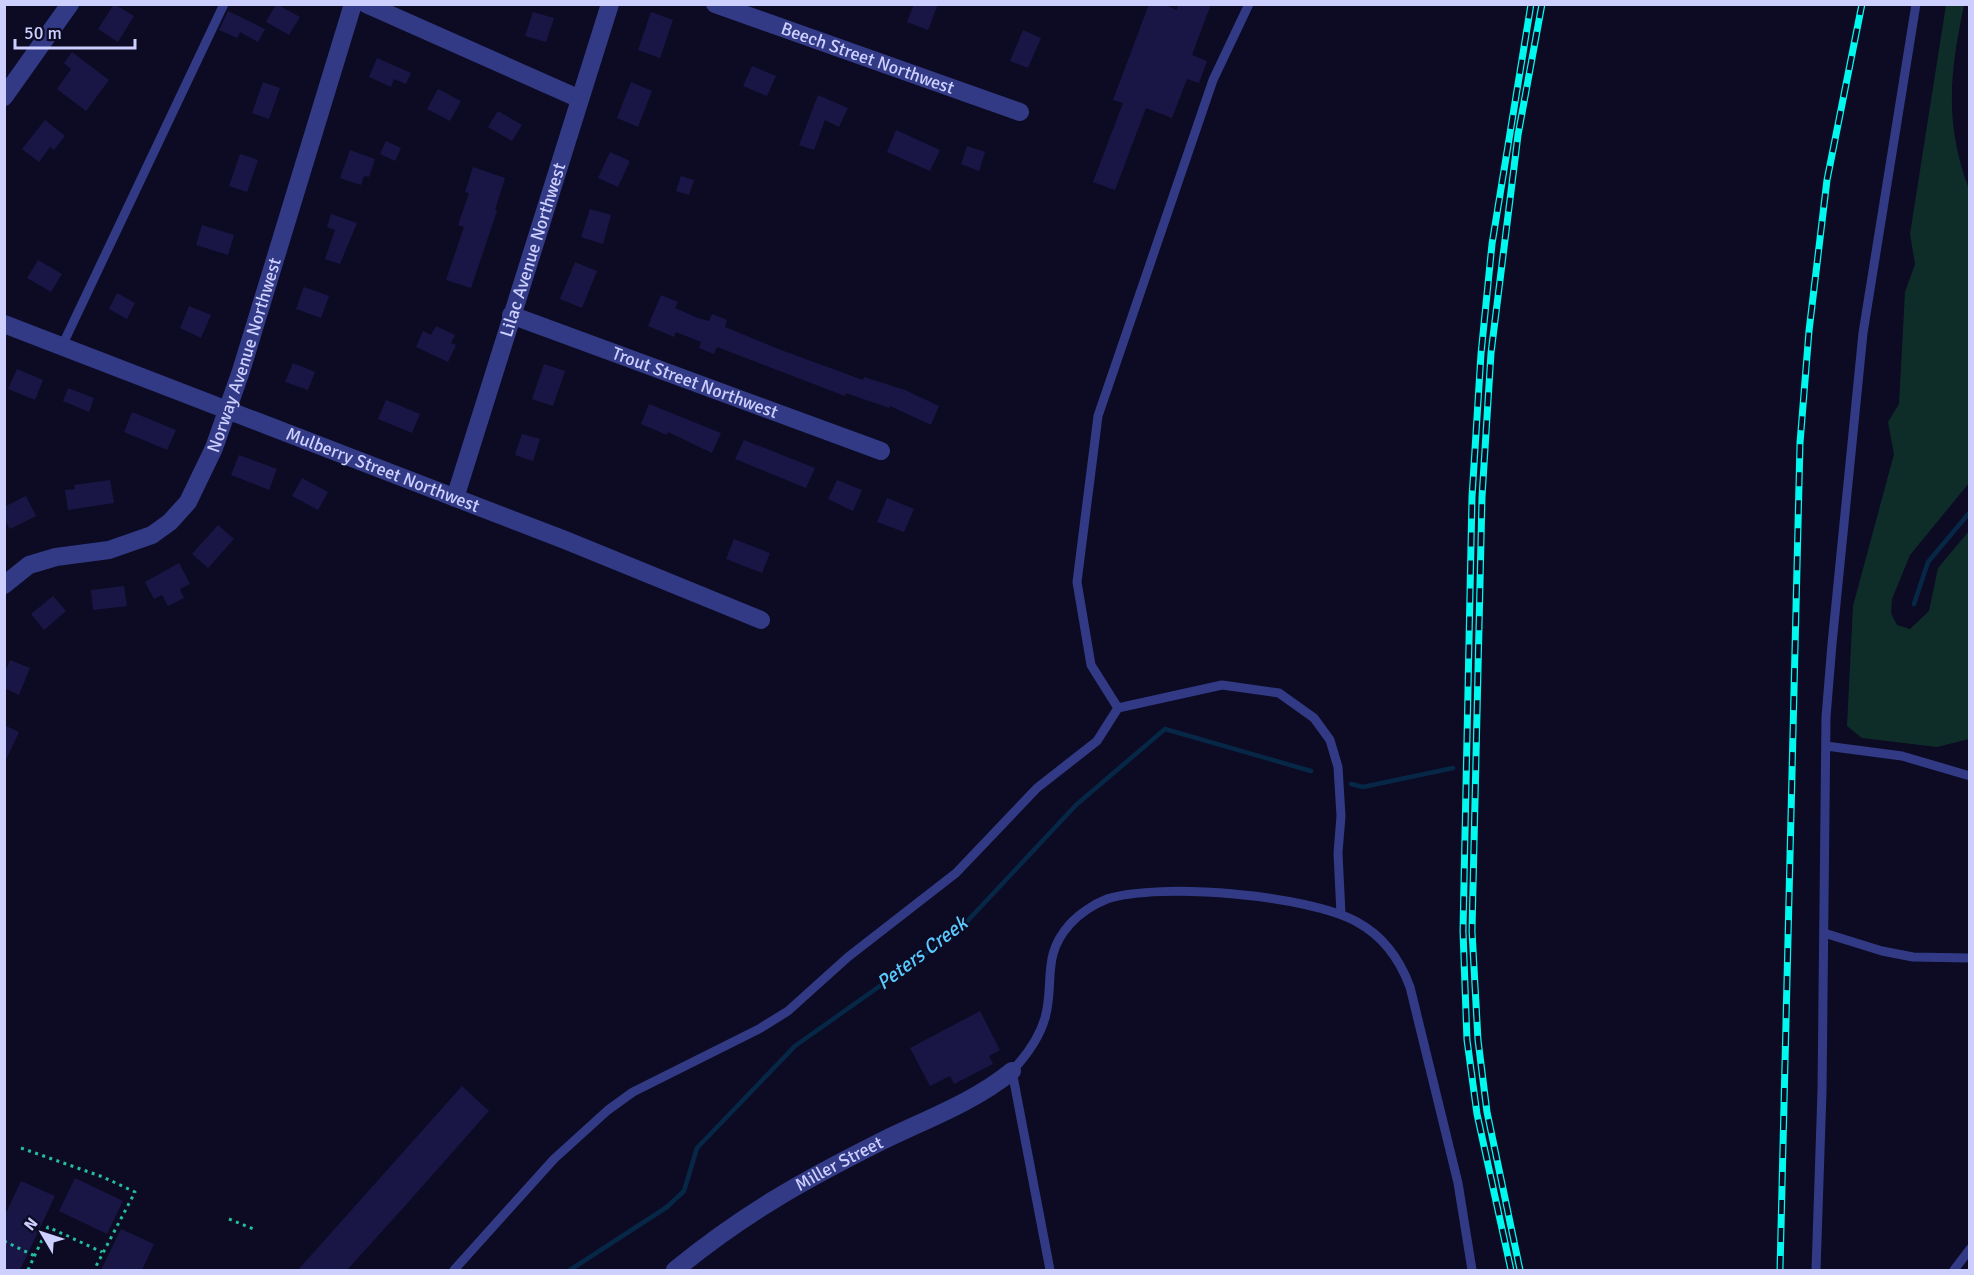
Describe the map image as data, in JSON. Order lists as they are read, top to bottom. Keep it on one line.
{"streets":{"street":["Beech Street Northwest","Lilac Avenue Northwest","Norway Avenue Northwest","Trout Street Northwest","Mulberry Street Northwest","Miller Street"]},"crossings":[["Lilac Avenue Northwest","Trout Street Northwest"],["Lilac Avenue Northwest","Mulberry Street Northwest"],["Norway Avenue Northwest","Mulberry Street Northwest"]],"water":["Peters Creek"],"scale_bar":"50 m","north":"top left"}
